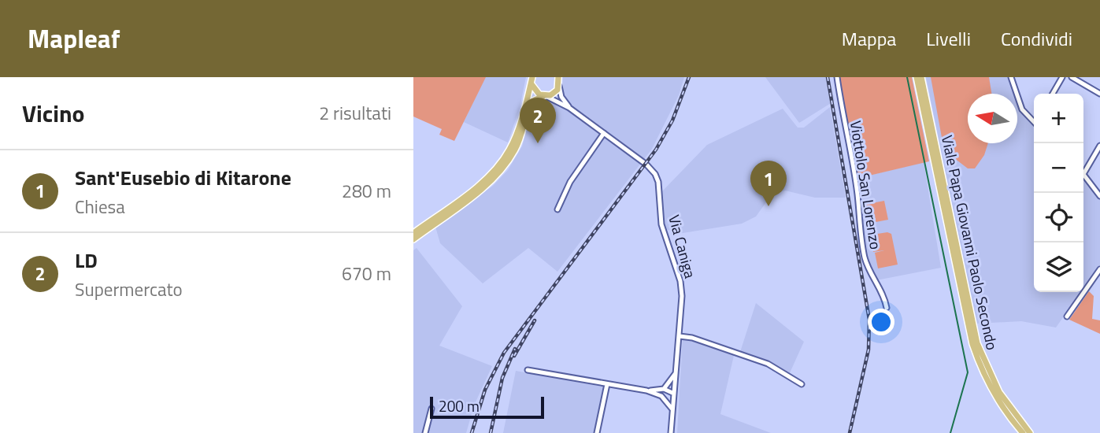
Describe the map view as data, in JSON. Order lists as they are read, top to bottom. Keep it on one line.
{"streets":{"main road":["Viale Papa Giovanni Paolo Secondo"],"street":["Viottolo San Lorenzo","Via Caniga"]},"scale_bar":"200 m","north":"left","page":{"header":"Mapleaf","nav":["Mappa","Livelli","Condividi"],"heading":["Vicino","2 risultati"],"map_buttons":["+","−"],"pins":["2","1"],"list":[{"mark":"1","name":"Sant'Eusebio di Kitarone","note":"Chiesa","value":"280 m"},{"mark":"2","name":"LD","note":"Supermercato","value":"670 m"}],"scale":"200 m"}}
